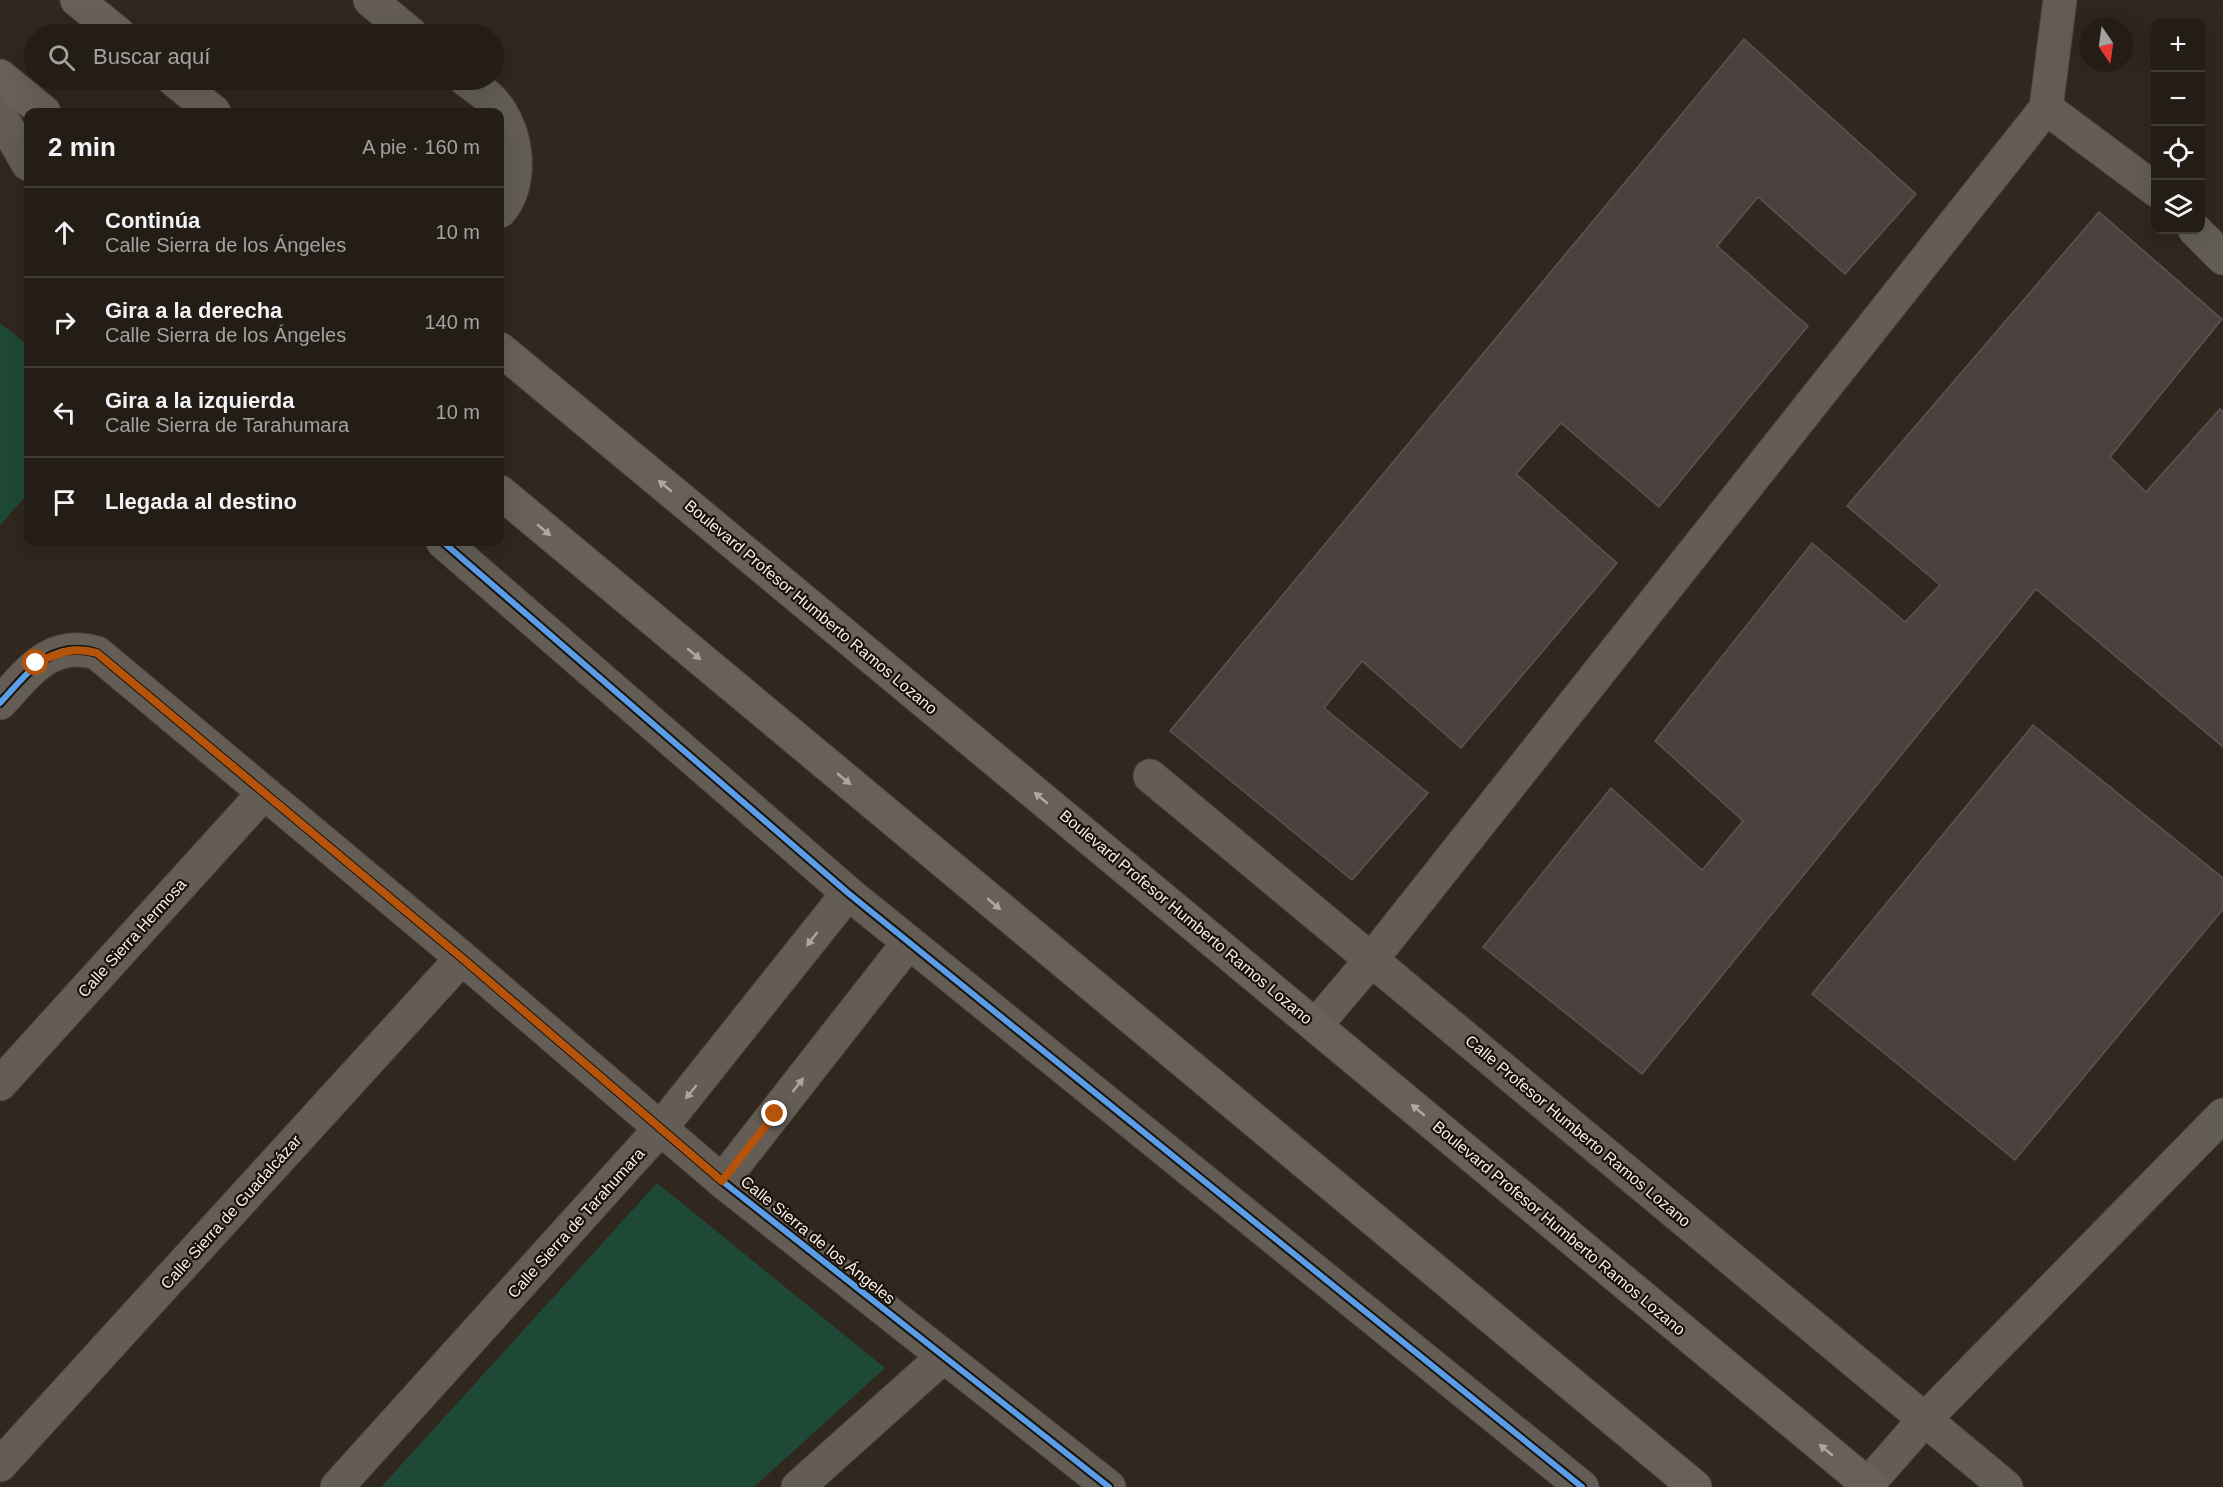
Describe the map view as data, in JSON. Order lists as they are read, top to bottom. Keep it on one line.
{"streets":{"main road":["Boulevard Profesor Humberto Ramos Lozano"],"street":["Calle Sierra Hermosa","Calle Profesor Humberto Ramos Lozano","Calle Sierra de Guadalcázar","Calle Sierra de Tarahumara","Calle Sierra de los Ángeles"]},"crossings":[["Calle Sierra Hermosa","Calle Sierra de los Ángeles"],["Calle Sierra de Guadalcázar","Calle Sierra de los Ángeles"],["Calle Sierra de Tarahumara","Calle Sierra de los Ángeles"]],"north":"bottom","page":{"map_buttons":["+","−"],"search":"Buscar aquí","heading":["2 min","A pie · 160 m"],"list":[["Continúa","Calle Sierra de los Ángeles","10 m"],["Gira a la derecha","Calle Sierra de los Ángeles","140 m"],["Gira a la izquierda","Calle Sierra de Tarahumara","10 m"],"Llegada al destino"]}}
